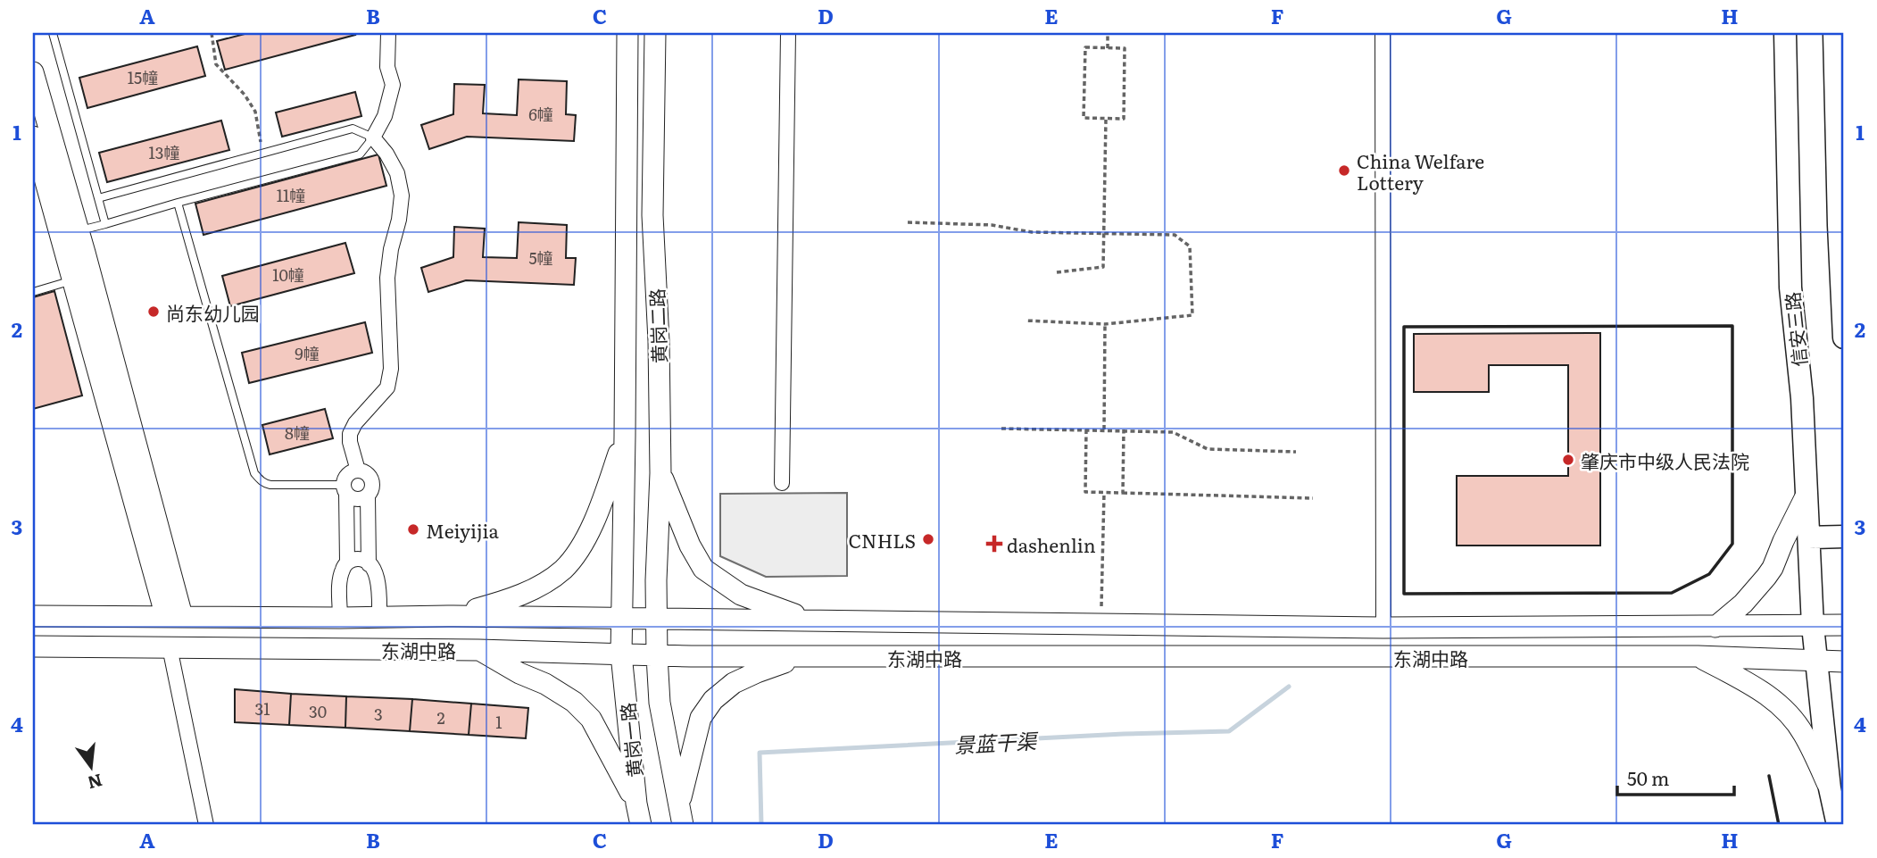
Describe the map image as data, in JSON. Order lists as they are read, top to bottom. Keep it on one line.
{"streets":{"main road":["黄岗二路","信安三路","东湖中路","黄岗一路"]},"crossings":[["黄岗二路","东湖中路"],["黄岗二路","黄岗一路"],["信安三路","东湖中路"],["东湖中路","黄岗一路"]],"water":["景蓝干渠"],"places":{"other":["China Welfare Lottery","尚东幼儿园","肇庆市中级人民法院","Meiyijia","CNHLS"],"health":["dashenlin"]},"house_numbers":["15幢","6幢","13幢","11幢","5幢","10幢","9幢","8幢","31","30","3","2","1"],"scale_bar":"50 m","north":"bottom","grid":{"columns":["A","B","C","D","E","F","G","H"],"rows":["1","2","3","4"]}}
